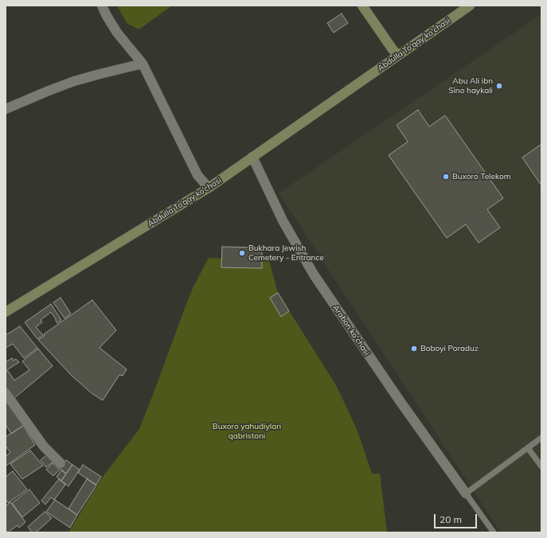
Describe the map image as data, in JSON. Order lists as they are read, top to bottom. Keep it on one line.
{"streets":{"street":["Abdulla To'qay ko'chasi","Abdulla To’qay ko’chasi","Arabon ko'chasi"]},"crossings":[["Abdulla To'qay ko'chasi","Abdulla To’qay ko’chasi"],["Abdulla To’qay ko’chasi","Arabon ko'chasi"]],"parks":["Buxoro yahudiylari qabristoni"],"places":["Abu Ali ibn Sino haykali","Buxoro Telekom","Bukhara Jewish Cemetery - Entrance","Boboyi Poraduz"],"scale_bar":"20 m"}
